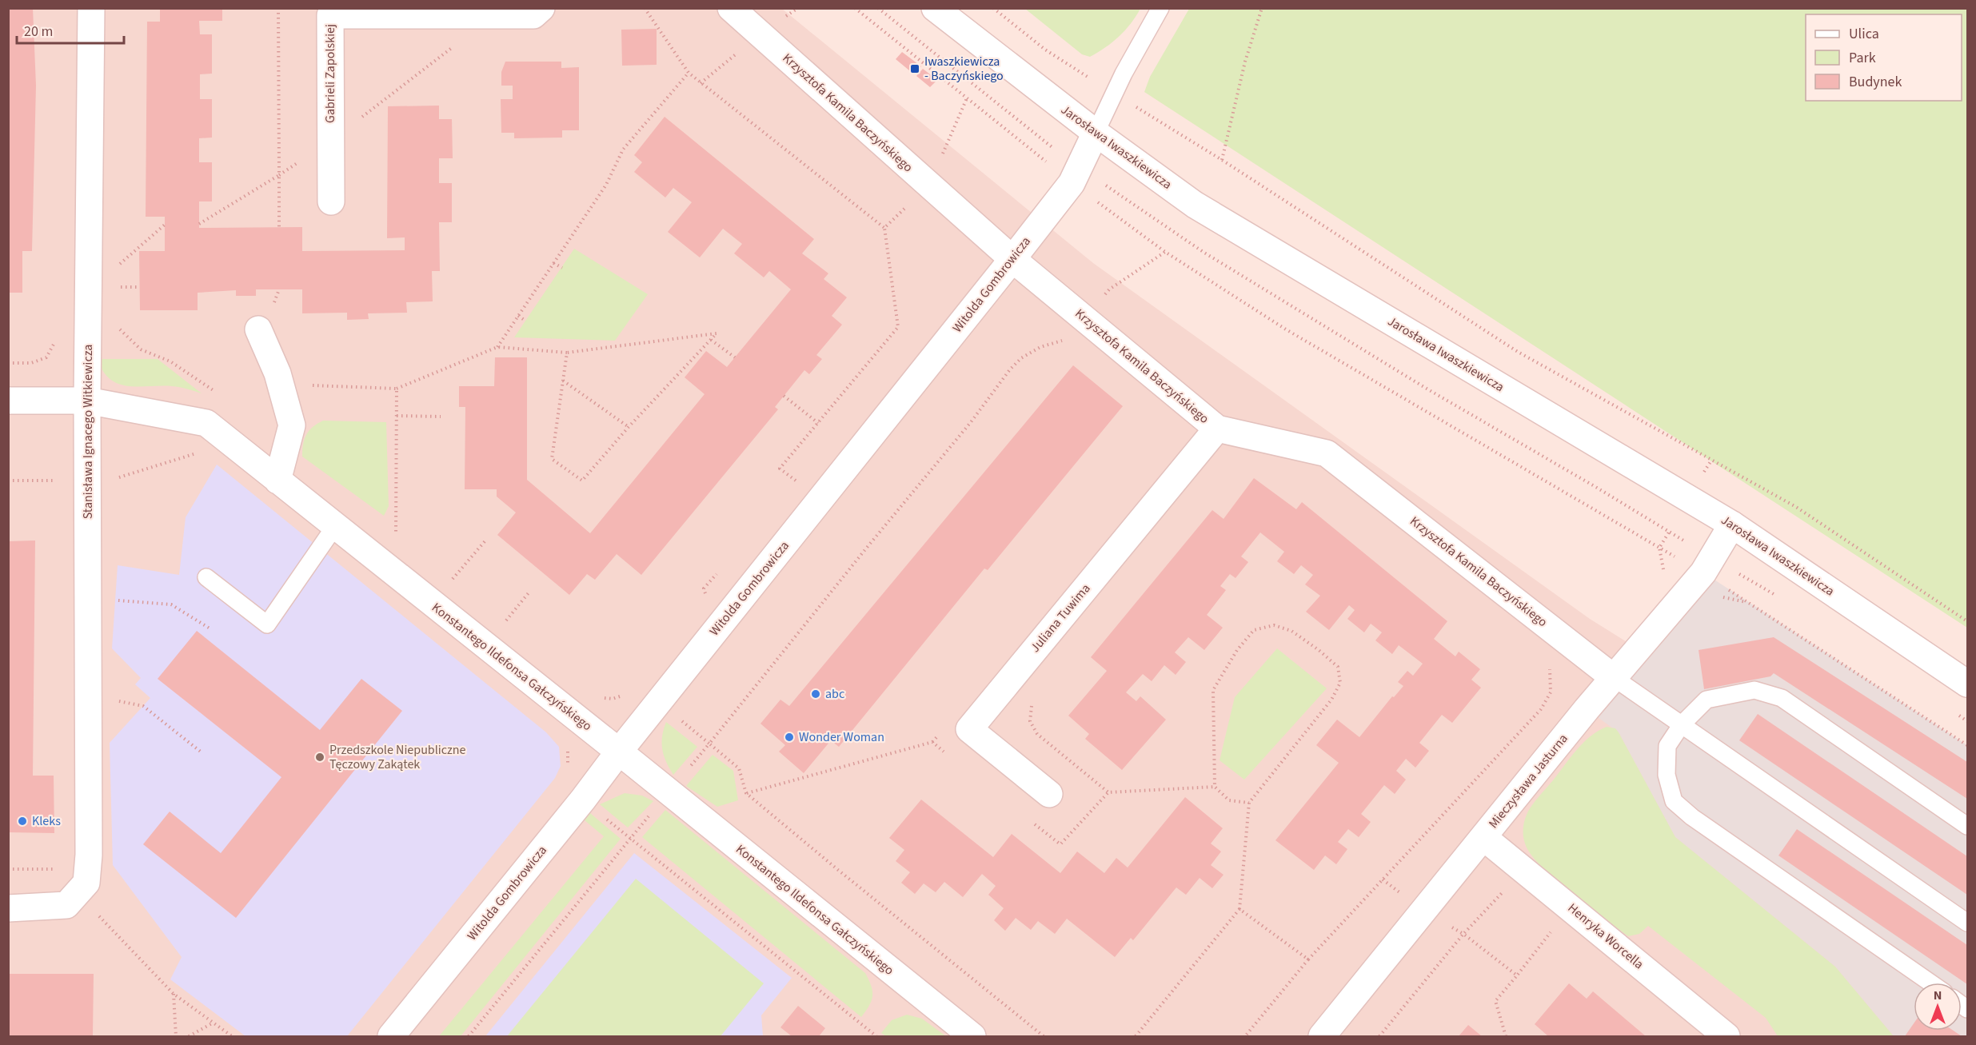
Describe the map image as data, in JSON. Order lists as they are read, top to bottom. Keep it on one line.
{"streets":{"street":["Gabrieli Zapolskiej","Krzysztofa Kamila Baczyńskiego","Jarosława Iwaszkiewicza","Witolda Gombrowicza","Stanisława Ignacego Witkiewicza","Juliana Tuwima","Konstantego Ildefonsa Gałczyńskiego","Mieczysława Jasturna","Henryka Worcella"]},"crossings":[["Krzysztofa Kamila Baczyńskiego","Witolda Gombrowicza"],["Krzysztofa Kamila Baczyńskiego","Juliana Tuwima"],["Krzysztofa Kamila Baczyńskiego","Mieczysława Jasturna"],["Jarosława Iwaszkiewicza","Witolda Gombrowicza"],["Jarosława Iwaszkiewicza","Mieczysława Jasturna"],["Witolda Gombrowicza","Konstantego Ildefonsa Gałczyńskiego"],["Stanisława Ignacego Witkiewicza","Konstantego Ildefonsa Gałczyńskiego"],["Mieczysława Jasturna","Henryka Worcella"]],"places":{"transit":["Iwaszkiewicza - Baczyńskiego"],"other":["abc","Wonder Woman","Przedszkole Niepubliczne Tęczowy Zakątek","Kleks"]},"legend":["Ulica","Park","Budynek"],"scale_bar":"20 m","north":"top"}
